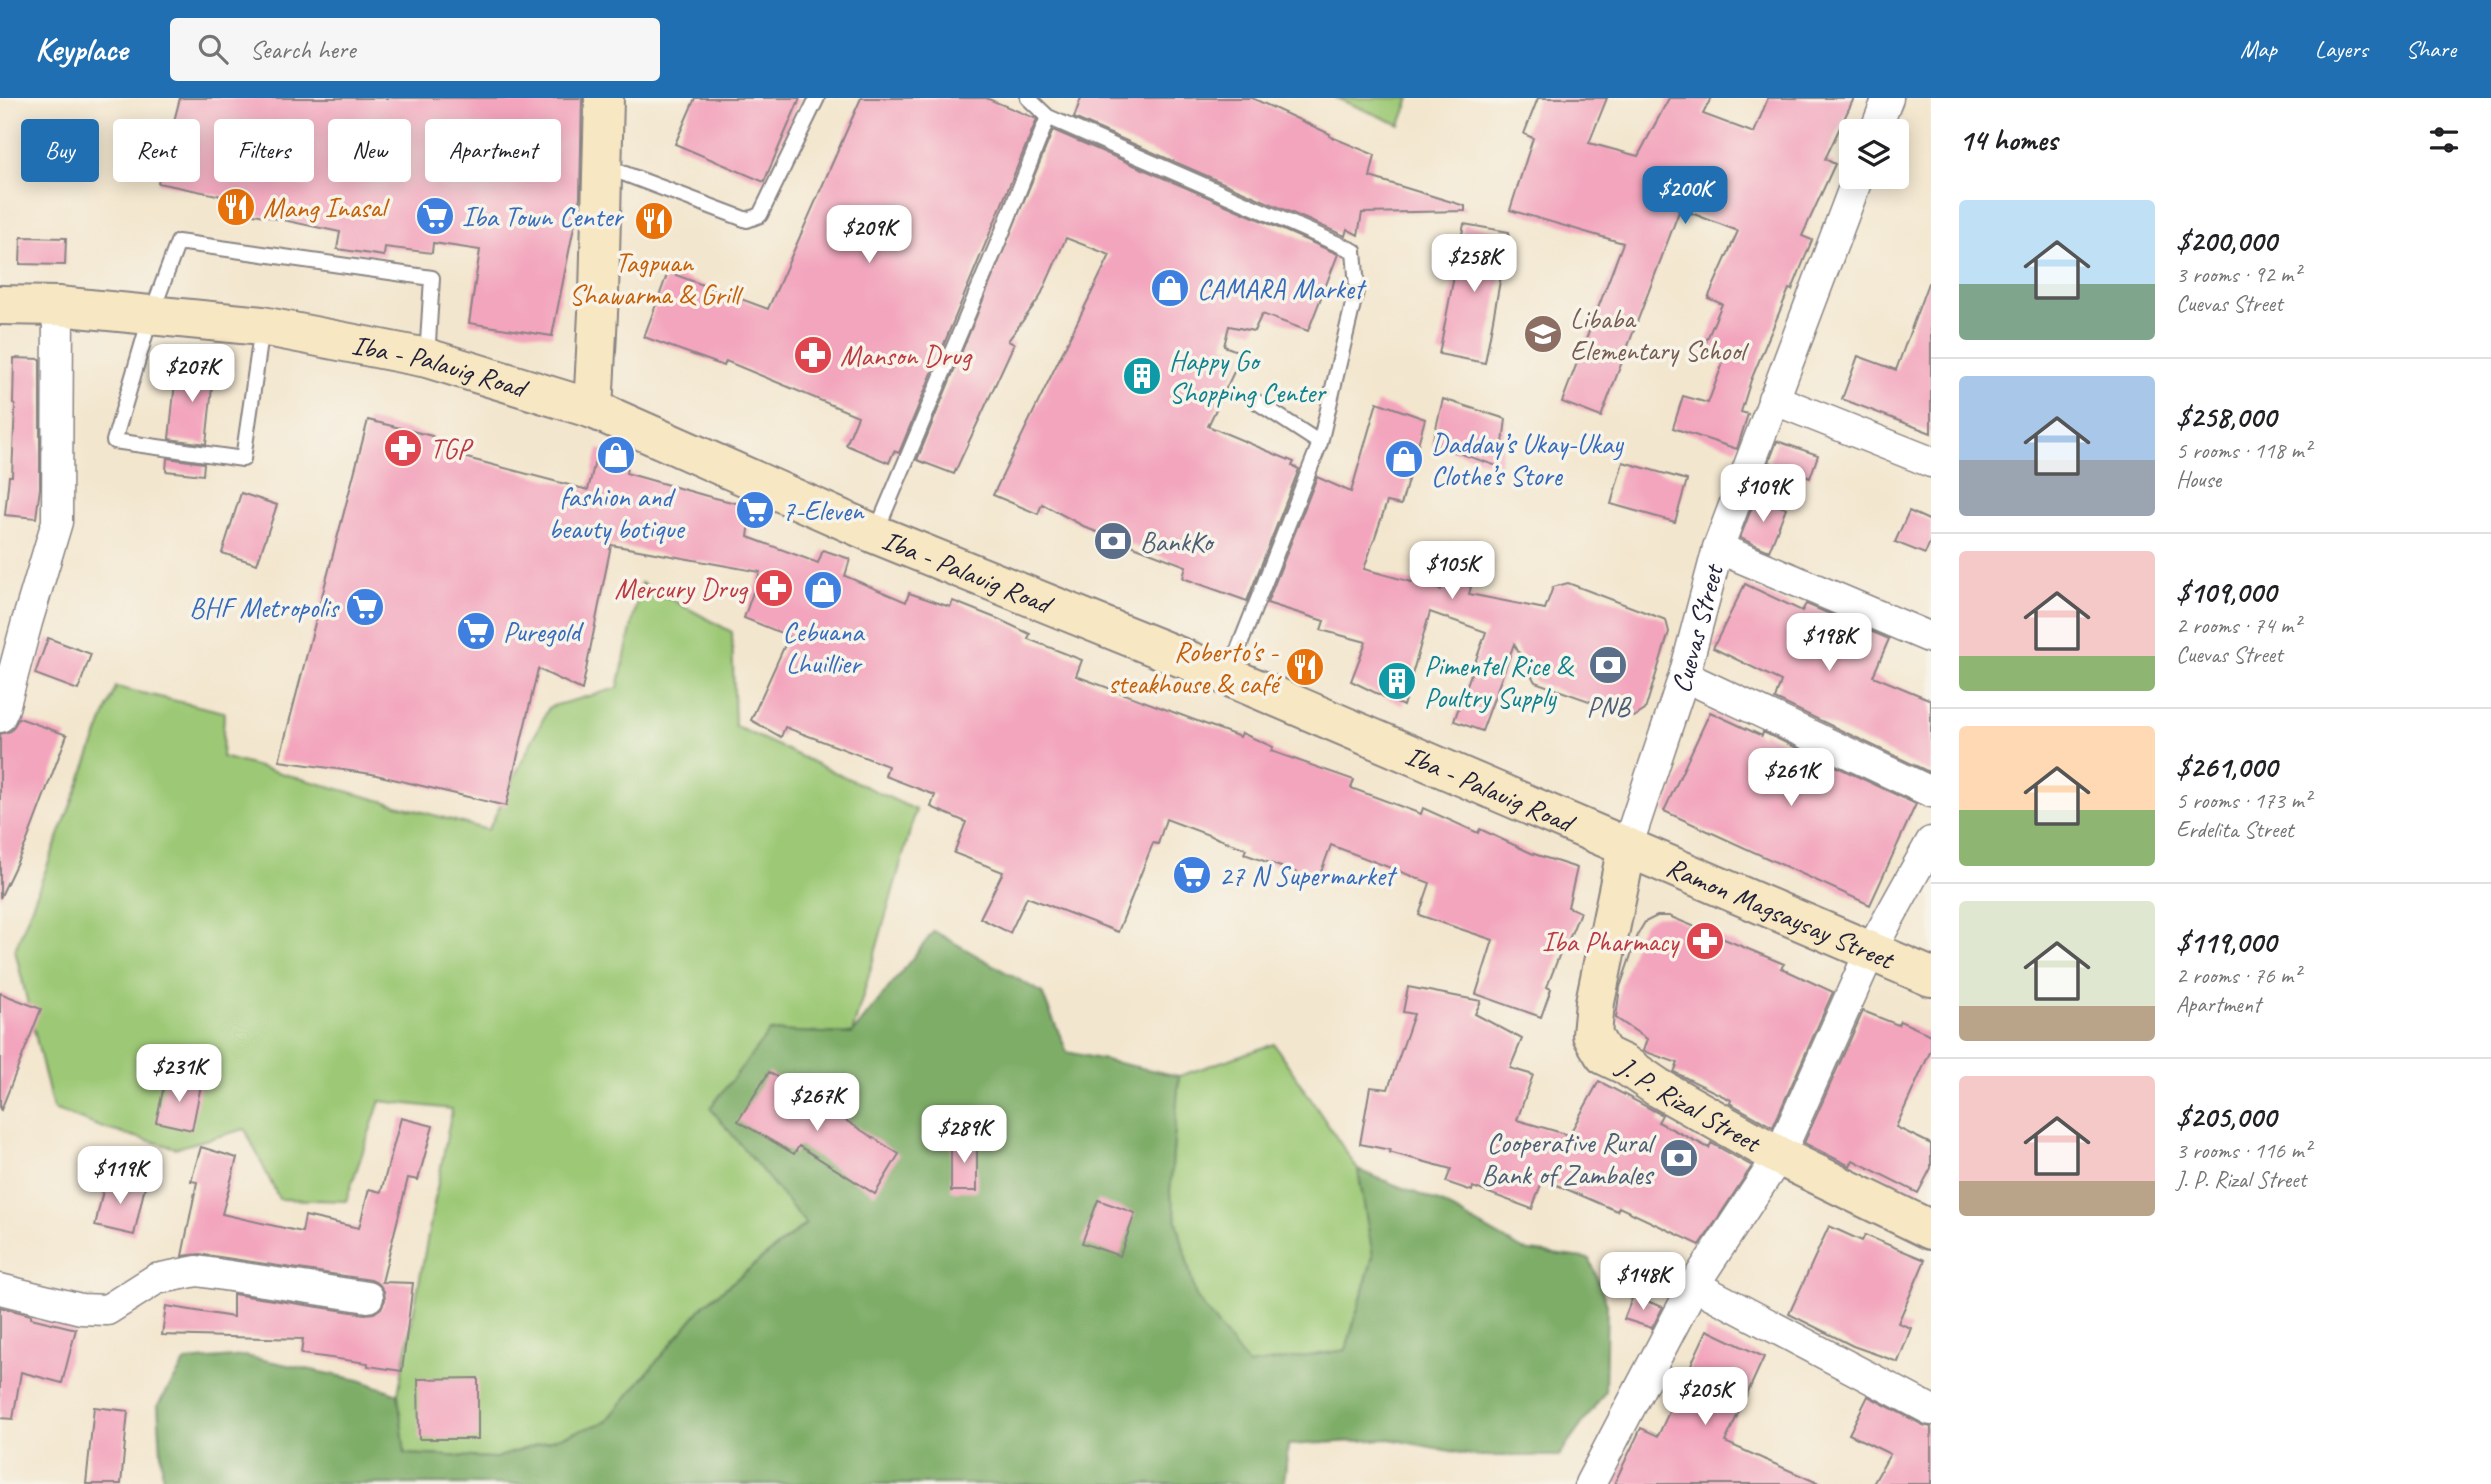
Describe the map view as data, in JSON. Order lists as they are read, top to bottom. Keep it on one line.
{"streets":{"main road":["Iba - Palauig Road","Ramon Magsaysay Street","J. P. Rizal Street"],"street":["Cuevas Street"]},"crossings":[["Iba - Palauig Road","Cuevas Street"],["Iba - Palauig Road","Ramon Magsaysay Street"],["Iba - Palauig Road","J. P. Rizal Street"],["Cuevas Street","Ramon Magsaysay Street"],["Cuevas Street","J. P. Rizal Street"],["Ramon Magsaysay Street","J. P. Rizal Street"]],"places":{"restaurant":["Mang Inasal","Tagpuan Shawarma & Grill","Roberto's - steakhouse & café"],"supermarket":["Iba Town Center","7-Eleven","BHF Metropolis","Puregold","27 N Supermarket"],"shop":["CAMARA Market","fashion and beauty botique","Dadday’s Ukay-Ukay Clothe’s Store","Cebuana Lhuillier"],"school or university":["Libaba Elementary School"],"pharmacy":["Manson Drug","TGP","Mercury Drug","Iba Pharmacy"],"building":["Happy Go Shopping Center","Pimentel Rice & Poultry Supply"],"bank":["BankKo","PNB","Cooperative Rural Bank of Zambales"]},"page":{"header":"Keyplace","search":"Search here","nav":["Map","Layers","Share"],"heading":"14 homes","chip":["Buy","Rent","Filters","New","Apartment"],"price":["$200K","$209K","$258K","$207K","$109K","$105K","$198K","$261K","$231K","$267K","$289K","$119K","$148K","$205K"],"list":[{"name":"$200,000","note":"3 rooms · 92 m² · Cuevas Street"},{"name":"$258,000","note":"5 rooms · 118 m² · House"},{"name":"$109,000","note":"2 rooms · 74 m² · Cuevas Street"},{"name":"$261,000","note":"5 rooms · 173 m² · Erdelita Street"},{"name":"$119,000","note":"2 rooms · 76 m² · Apartment"},{"name":"$205,000","note":"3 rooms · 116 m² · J. P. Rizal Street"}]}}
